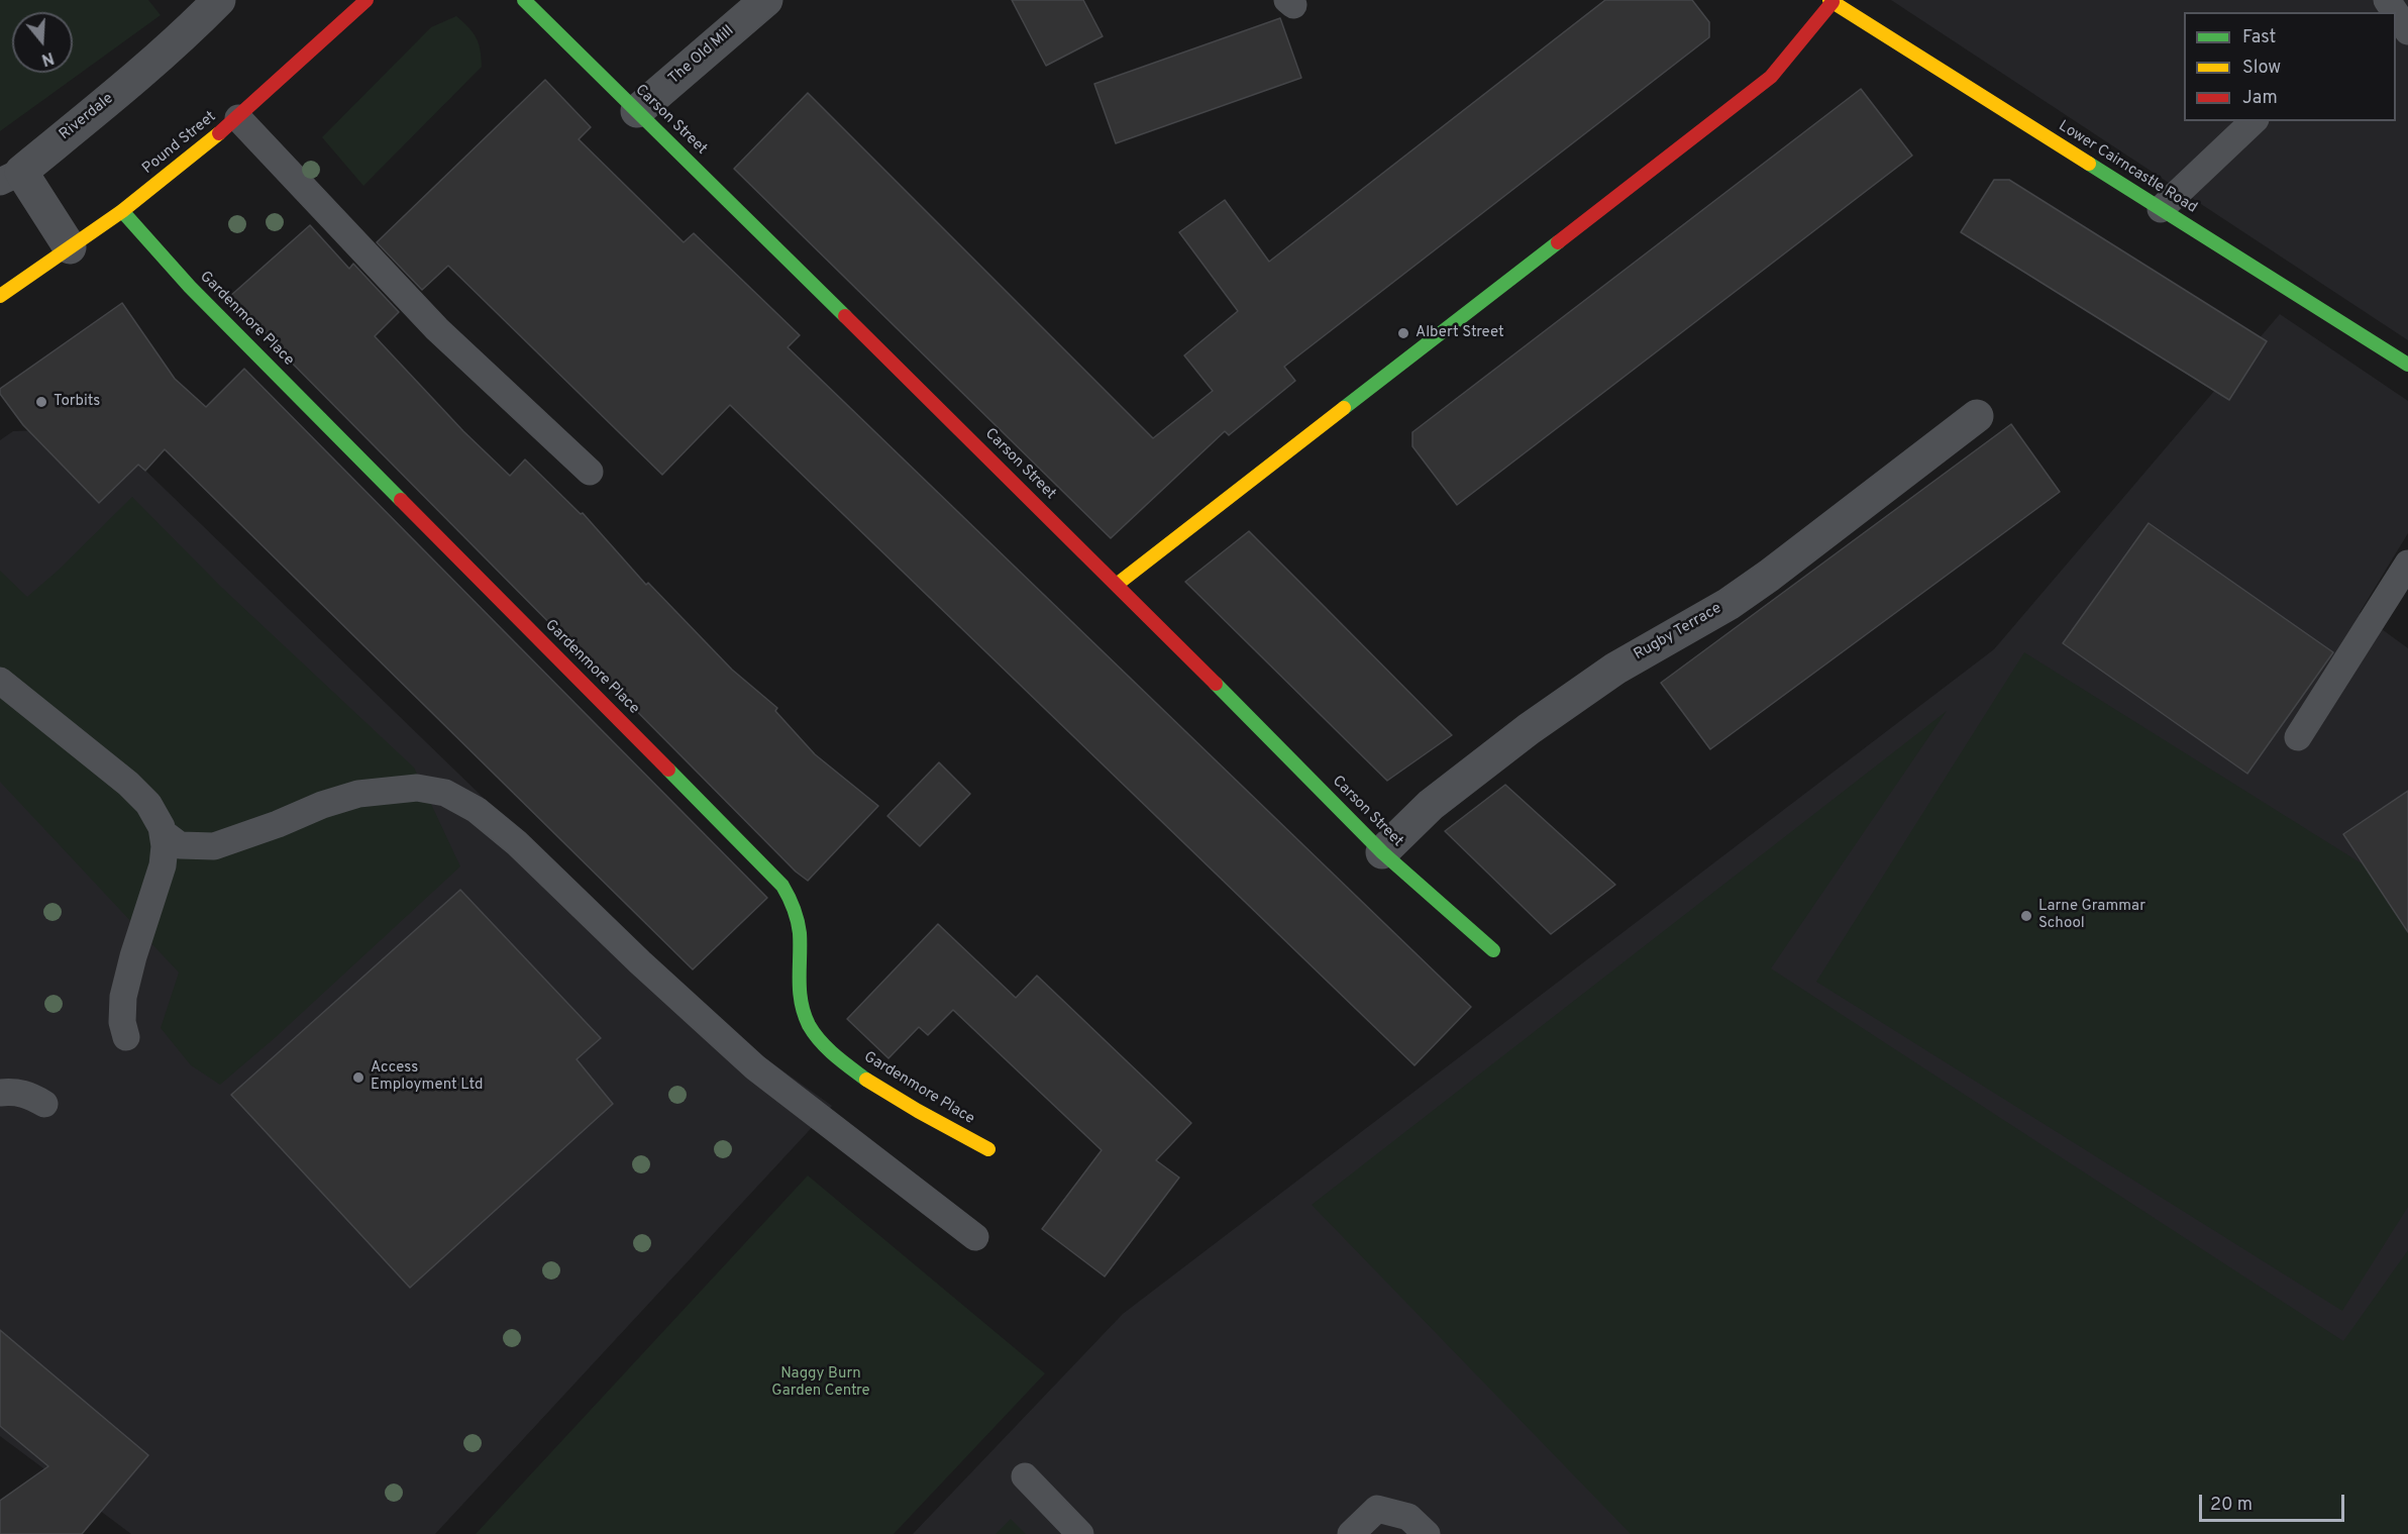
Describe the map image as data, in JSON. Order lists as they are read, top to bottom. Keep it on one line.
{"streets":{"street":["The Old Mill","Riverdale","Carson Street","Pound Street","Lower Cairncastle Road","Gardenmore Place","Rugby Terrace"]},"crossings":[["The Old Mill","Carson Street"],["Riverdale","Pound Street"],["Carson Street","Rugby Terrace"],["Pound Street","Gardenmore Place"]],"parks":["Naggy Burn Garden Centre"],"places":["Albert Street","Torbits","Larne Grammar School","Access Employment Ltd"],"legend":["Fast","Slow","Jam"],"scale_bar":"20 m","north":"bottom"}
